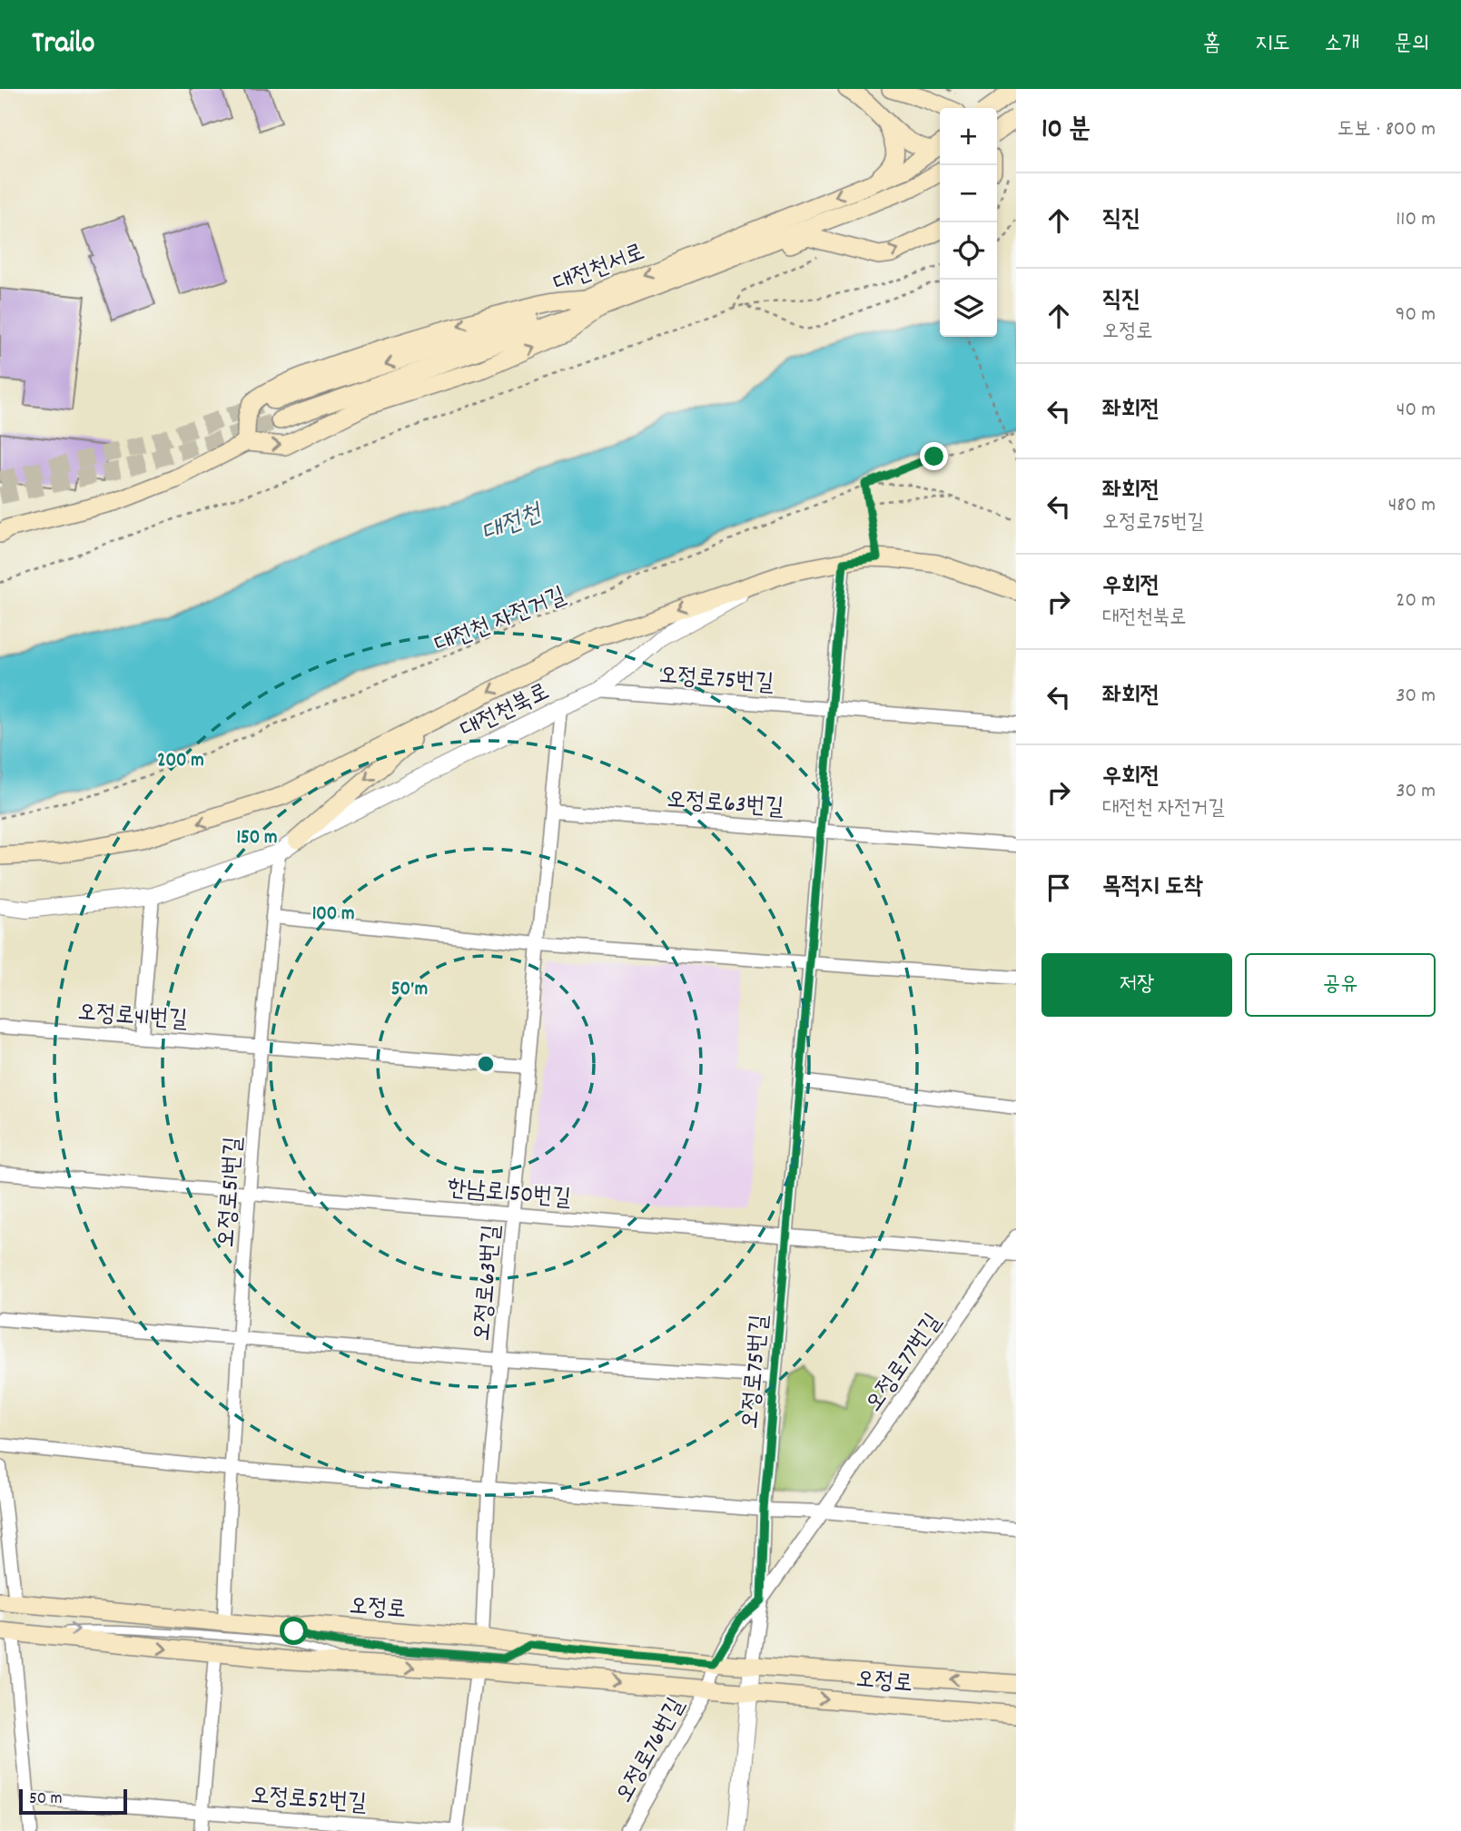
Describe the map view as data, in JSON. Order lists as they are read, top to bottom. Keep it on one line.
{"streets":{"main road":["대전천서로","대전천북로","오정로"],"street":["오정로75번길","오정로63번길","오정로41번길","한남로150번길","오정로51번길","오정로77번길","오정로76번길","오정로52번길"],"path":["대전천 자전거길"]},"crossings":[["오정로75번길","대전천북로"],["오정로75번길","오정로63번길"],["오정로75번길","한남로150번길"],["오정로75번길","오정로77번길"],["오정로75번길","오정로"],["대전천북로","오정로63번길"],["대전천북로","오정로51번길"],["오정로63번길","한남로150번길"],["오정로63번길","오정로"],["오정로41번길","오정로51번길"],["한남로150번길","오정로51번길"],["한남로150번길","오정로77번길"],["오정로51번길","오정로"],["오정로77번길","오정로"],["오정로77번길","오정로76번길"],["오정로","오정로76번길"]],"water":["대전천"],"scale_bar":"50 m","page":{"header":"Trailo","nav":["홈","지도","소개","문의"],"heading":["10 분","도보 · 800 m"],"map_buttons":["+","−"],"list":[["직진","110 m"],["직진","오정로","90 m"],["좌회전","40 m"],["좌회전","오정로75번길","480 m"],["우회전","대전천북로","20 m"],["좌회전","30 m"],["우회전","대전천 자전거길","30 m"],"목적지 도착"],"buttons":["저장","공유"],"scale":"50 m"},"rings":["200 m","150 m","100 m","50 m"]}
